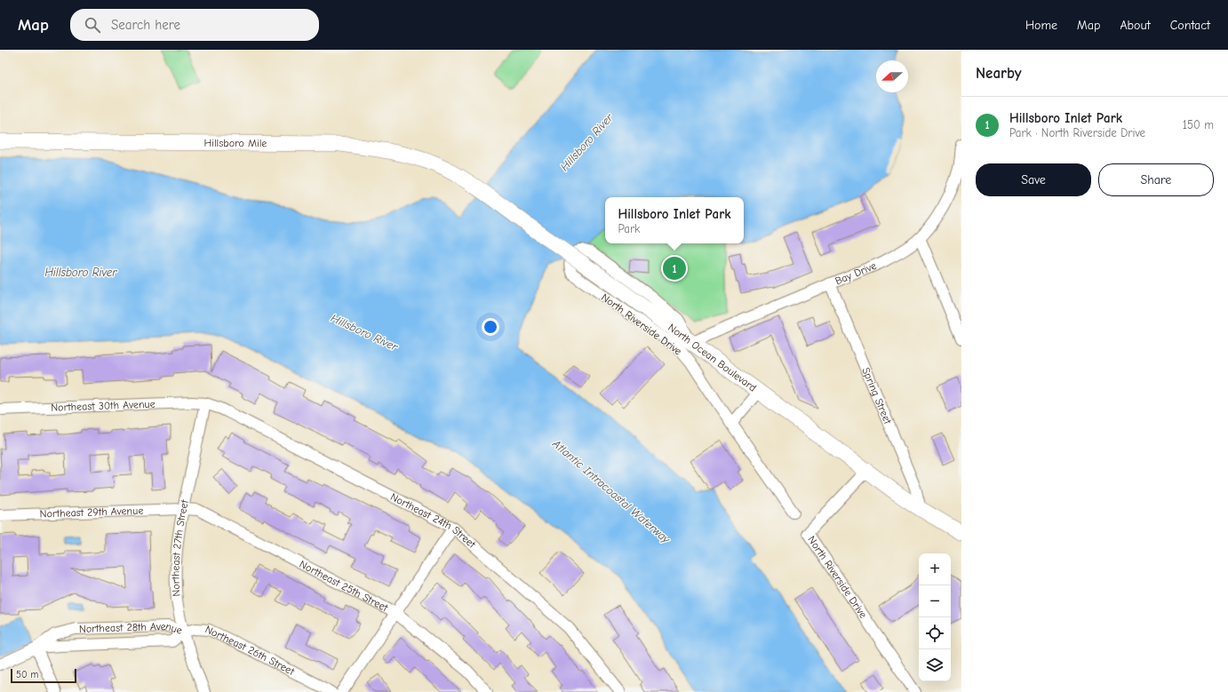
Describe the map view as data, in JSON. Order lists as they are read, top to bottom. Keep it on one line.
{"streets":{"main road":["Hillsboro Mile","North Ocean Boulevard"],"street":["Bay Drive","North Riverside Drive","Spring Street","Northeast 30th Avenue","Northeast 29th Avenue","Northeast 24th Street","Northeast 27th Street","Northeast 25th Street","Northeast 28th Avenue","Northeast 26th Street"]},"crossings":[["Hillsboro Mile","North Ocean Boulevard"],["Bay Drive","North Riverside Drive"],["Bay Drive","North Ocean Boulevard"],["Bay Drive","Spring Street"],["North Riverside Drive","North Ocean Boulevard"],["North Ocean Boulevard","Spring Street"],["Northeast 30th Avenue","Northeast 24th Street"],["Northeast 30th Avenue","Northeast 27th Street"],["Northeast 29th Avenue","Northeast 27th Street"],["Northeast 29th Avenue","Northeast 25th Street"],["Northeast 24th Street","Northeast 27th Street"],["Northeast 27th Street","Northeast 25th Street"],["Northeast 27th Street","Northeast 28th Avenue"],["Northeast 27th Street","Northeast 26th Street"],["Northeast 28th Avenue","Northeast 26th Street"]],"water":["Hillsboro River","Atlantic Intracoastal Waterway"],"scale_bar":"50 m","north":"left","page":{"header":"Map","search":"Search here","nav":["Home","Map","About","Contact"],"heading":"Nearby","list":[{"mark":"1","name":"Hillsboro Inlet Park","note":"Park · North Riverside Drive","value":"150 m"}],"buttons":["Save","Share"],"popup":["Hillsboro Inlet Park","Park"],"pins":"1","map_buttons":["+","−"],"scale":"50 m"}}
